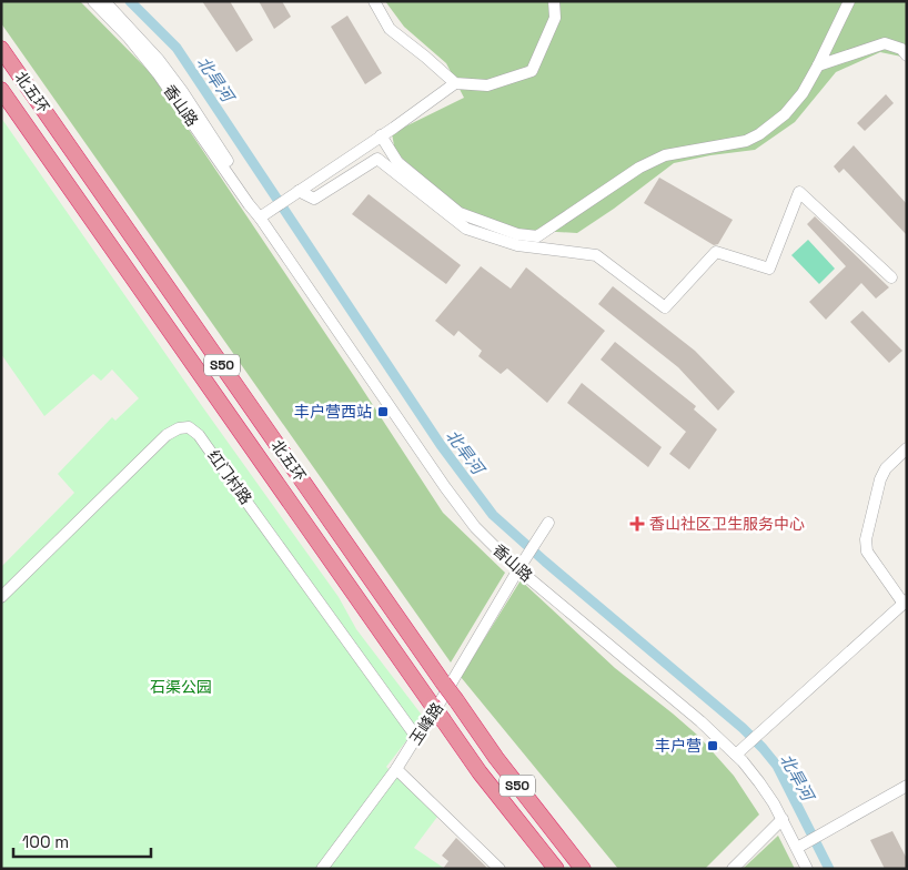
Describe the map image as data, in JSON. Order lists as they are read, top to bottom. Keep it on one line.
{"streets":{"highway":["北五环","S50"],"street":["香山路","红门村路","玉峰路"]},"crossings":[["香山路","玉峰路"],["红门村路","玉峰路"]],"water":["北旱河"],"parks":["石渠公园"],"places":{"transit":["丰户营西站","丰户营"],"health":["香山社区卫生服务中心"]},"scale_bar":"100 m"}
